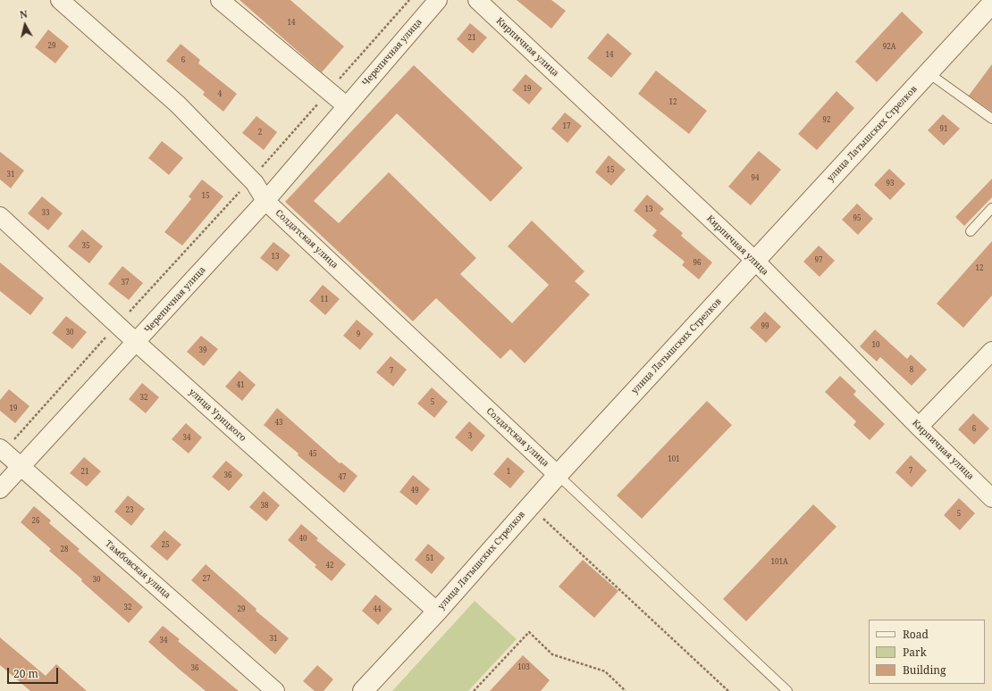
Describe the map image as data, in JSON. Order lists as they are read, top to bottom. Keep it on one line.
{"streets":{"street":["Кирпичная улица","Черепичная улица","улица Латышских Стрелков","Солдатская улица","улица Урицкого","Тамбовская улица"]},"crossings":[["Кирпичная улица","улица Латышских Стрелков"],["Черепичная улица","Солдатская улица"],["Черепичная улица","улица Урицкого"],["Черепичная улица","Тамбовская улица"],["улица Латышских Стрелков","Солдатская улица"],["улица Латышских Стрелков","улица Урицкого"]],"house_numbers":["14","21","29","92А","14","6","19","4","12","92","17","91","2","15","31","94","93","15","13","33","95","35","13","97","96","12","37","11","99","30","9","10","39","8","7","41","32","5","19","43","6","3","34","45","101","7","21","1","36","47","49","38","23","5","26","40","25","28","51","101А","42","27","30","32","29","44","31","34","103","36"],"legend":["Road","Park","Building"],"scale_bar":"20 m","north":"top"}
